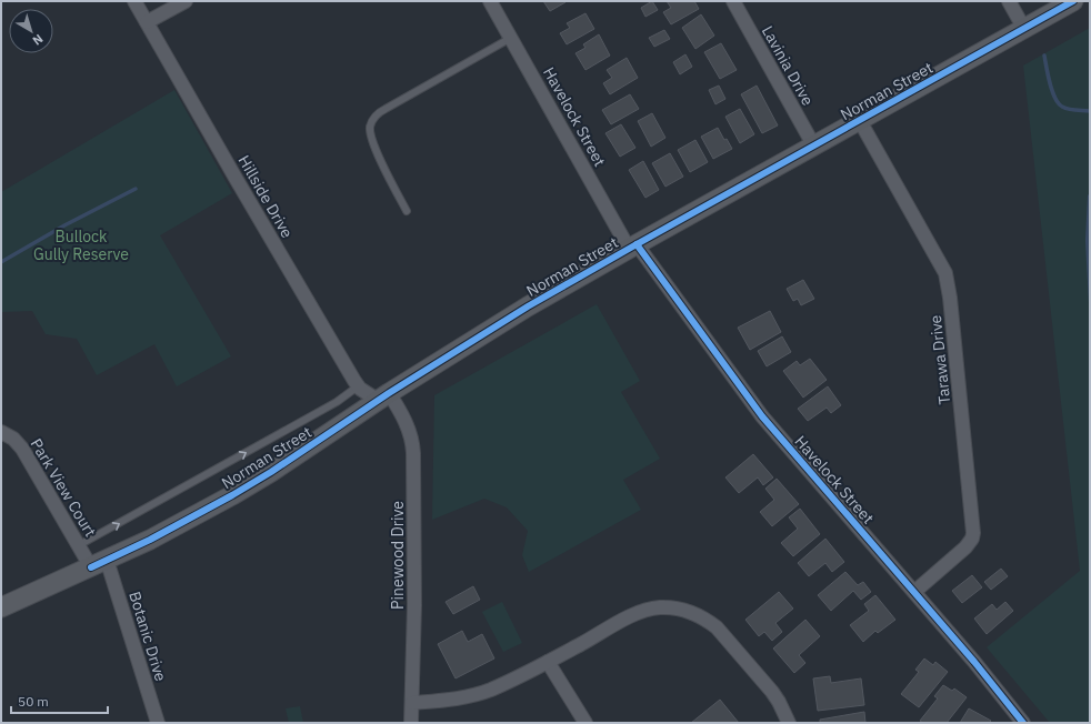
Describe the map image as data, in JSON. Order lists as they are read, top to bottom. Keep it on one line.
{"streets":{"street":["Lavinia Drive","Norman Street","Havelock Street","Hillside Drive","Tarawa Drive","Park View Court","Pinewood Drive","Botanic Drive"]},"crossings":[["Lavinia Drive","Norman Street"],["Norman Street","Havelock Street"],["Norman Street","Hillside Drive"],["Norman Street","Tarawa Drive"],["Norman Street","Park View Court"],["Norman Street","Pinewood Drive"],["Norman Street","Botanic Drive"],["Havelock Street","Tarawa Drive"],["Hillside Drive","Pinewood Drive"],["Park View Court","Botanic Drive"]],"parks":["Bullock Gully Reserve"],"scale_bar":"50 m","north":"bottom right"}
